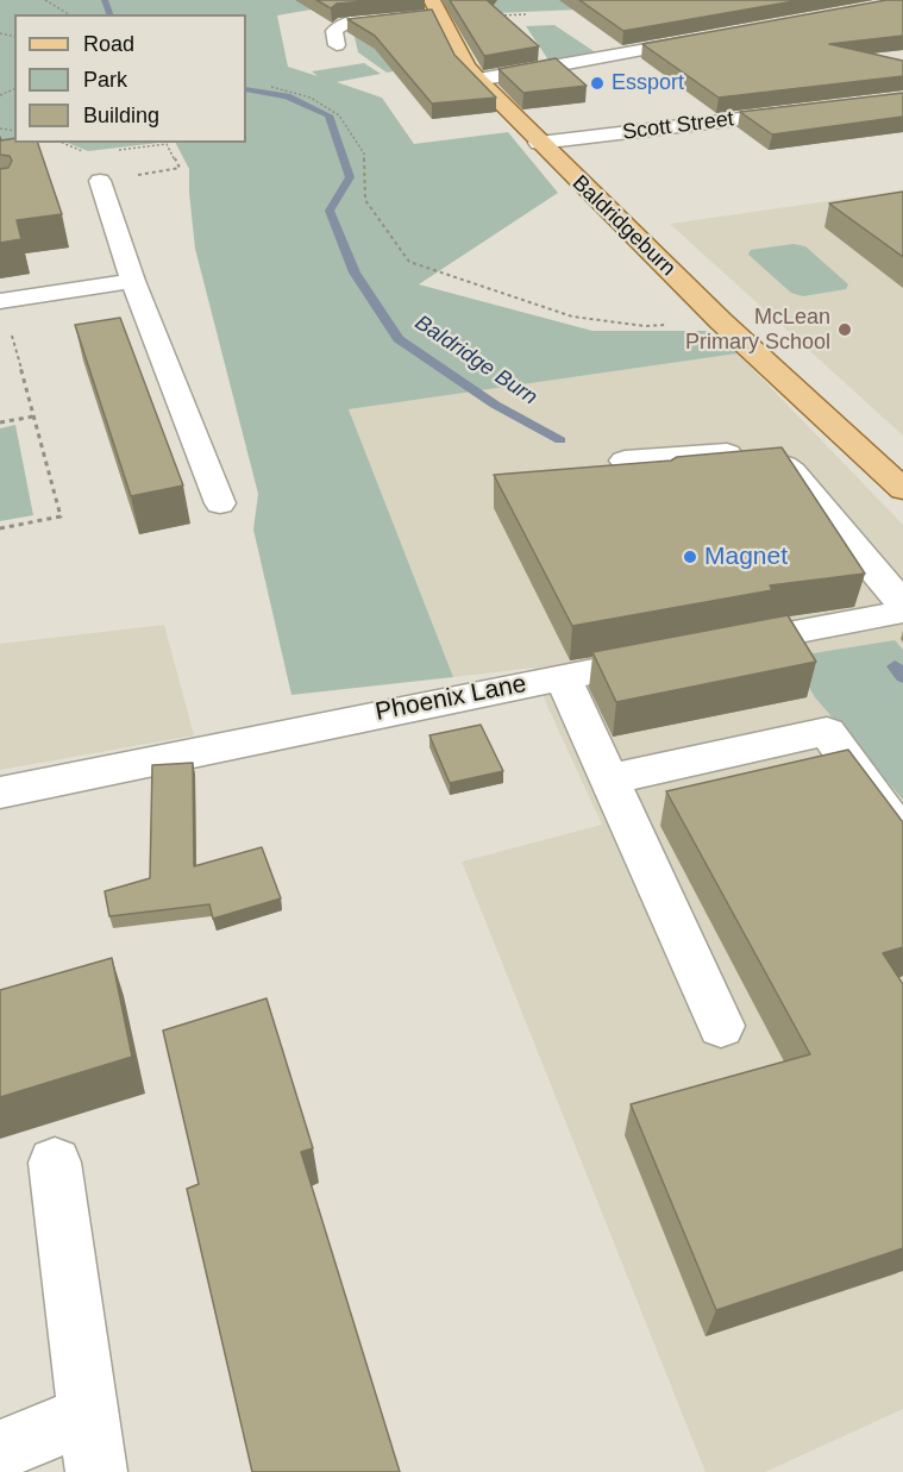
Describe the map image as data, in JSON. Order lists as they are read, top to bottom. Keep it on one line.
{"streets":{"main road":["Baldridgeburn"],"street":["Scott Street","Phoenix Lane"]},"crossings":[["Scott Street","Baldridgeburn"]],"water":["Baldridge Burn"],"places":["Essport","McLean Primary School","Magnet"],"legend":["Road","Park","Building"]}
